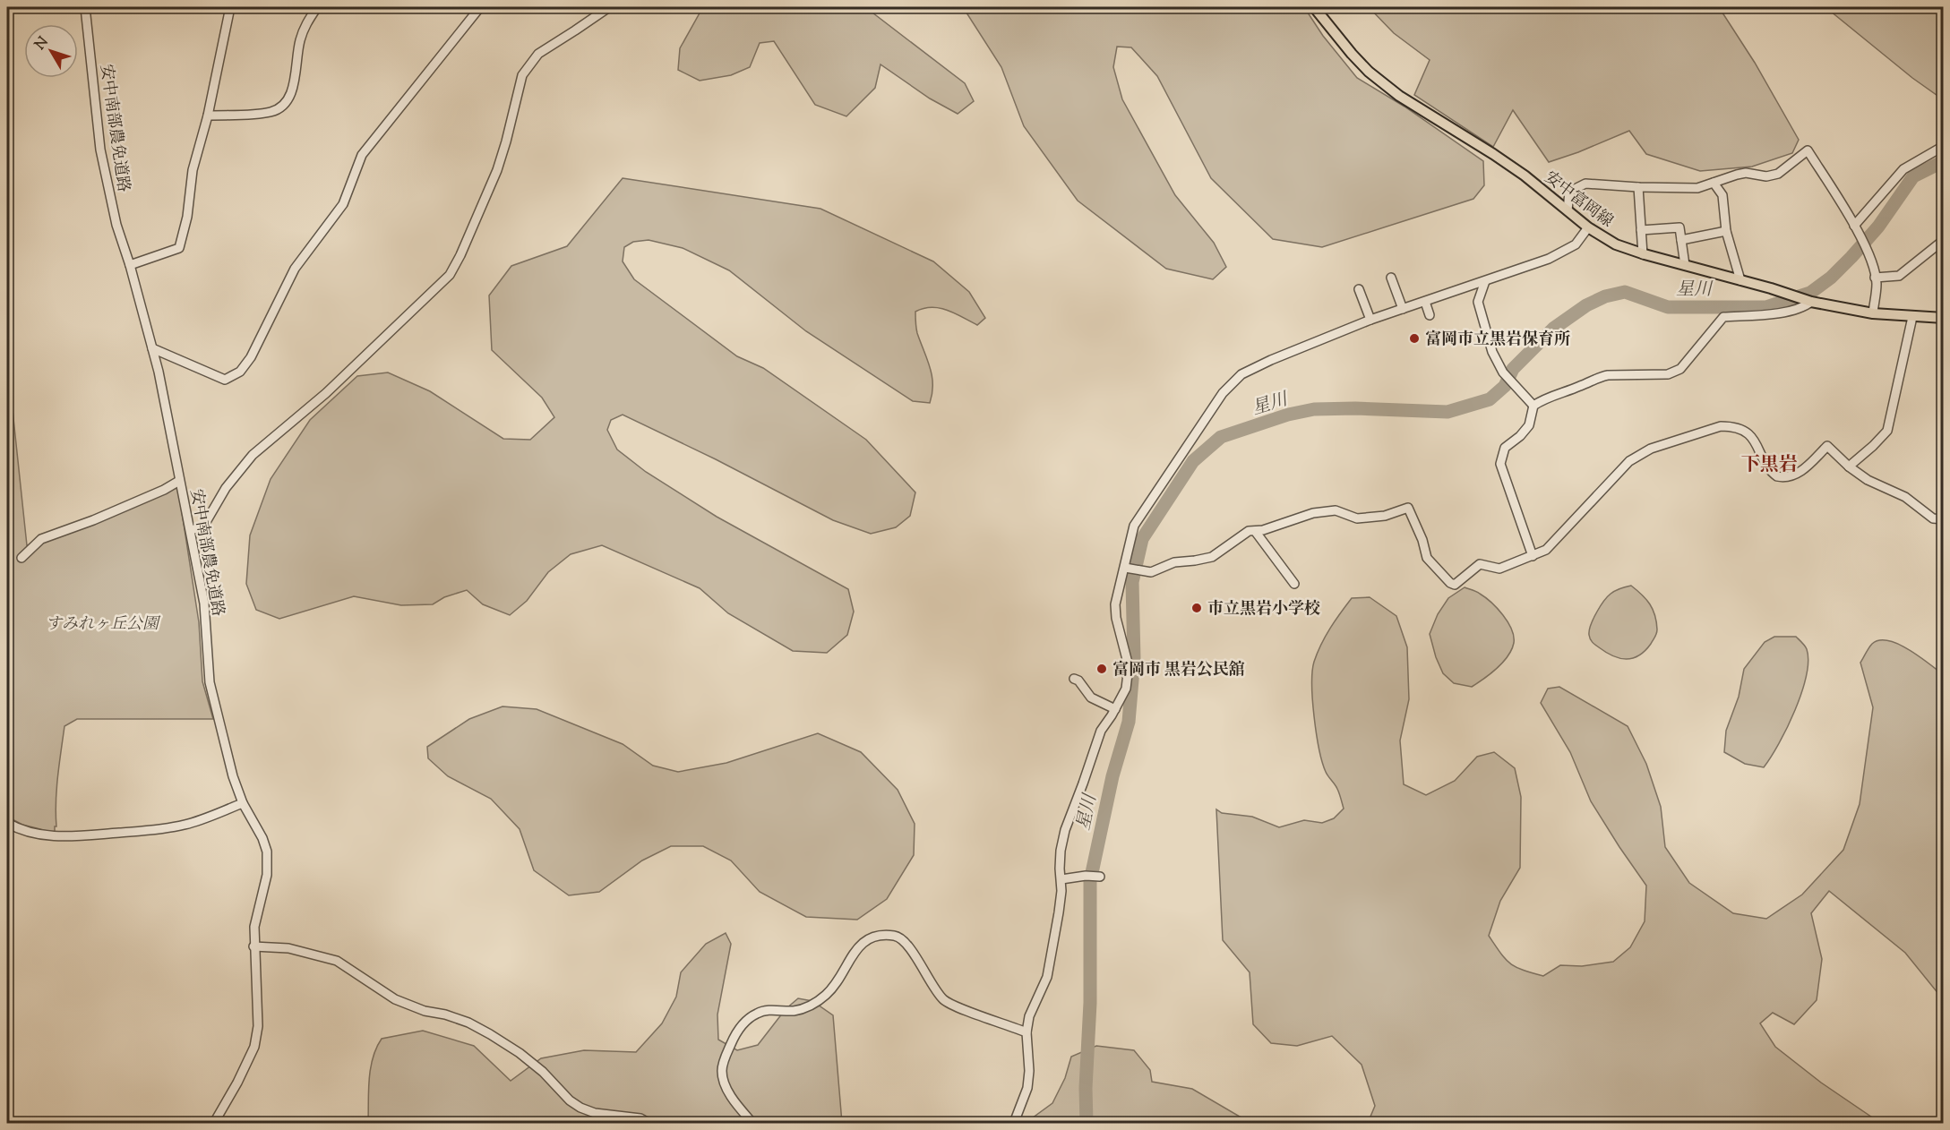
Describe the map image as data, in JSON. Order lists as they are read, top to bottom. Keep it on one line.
{"streets":{"main road":["安中富岡線"],"street":["安中南部農免道路"]},"districts":["下黒岩"],"water":["星川"],"parks":["すみれヶ丘公園"],"places":["富岡市立黒岩保育所","市立黒岩小学校","富岡市 黒岩公民舘"],"north":"top left"}
